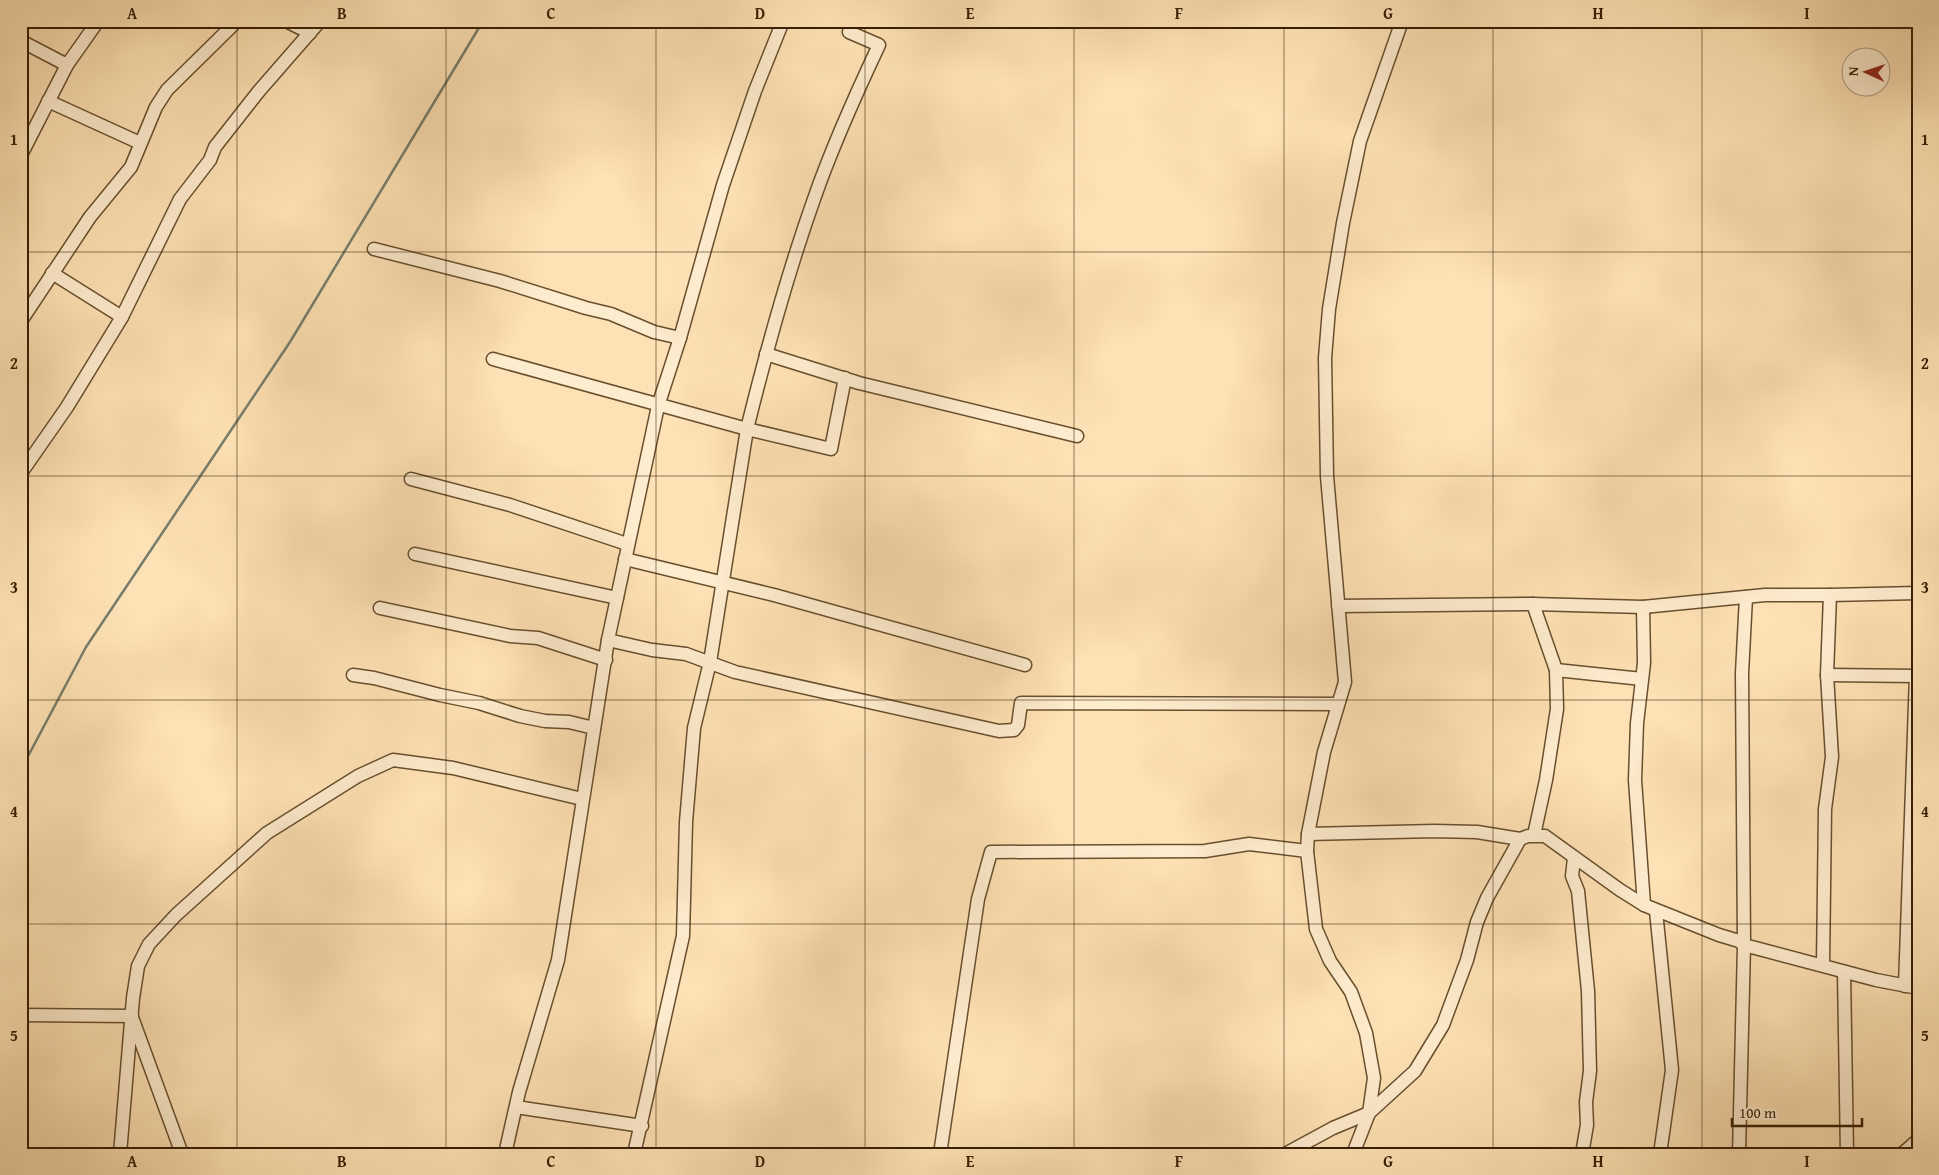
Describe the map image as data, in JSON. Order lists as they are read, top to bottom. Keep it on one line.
{"scale_bar":"100 m","north":"left","grid":{"columns":["A","B","C","D","E","F","G","H","I"],"rows":["1","2","3","4","5"]}}
